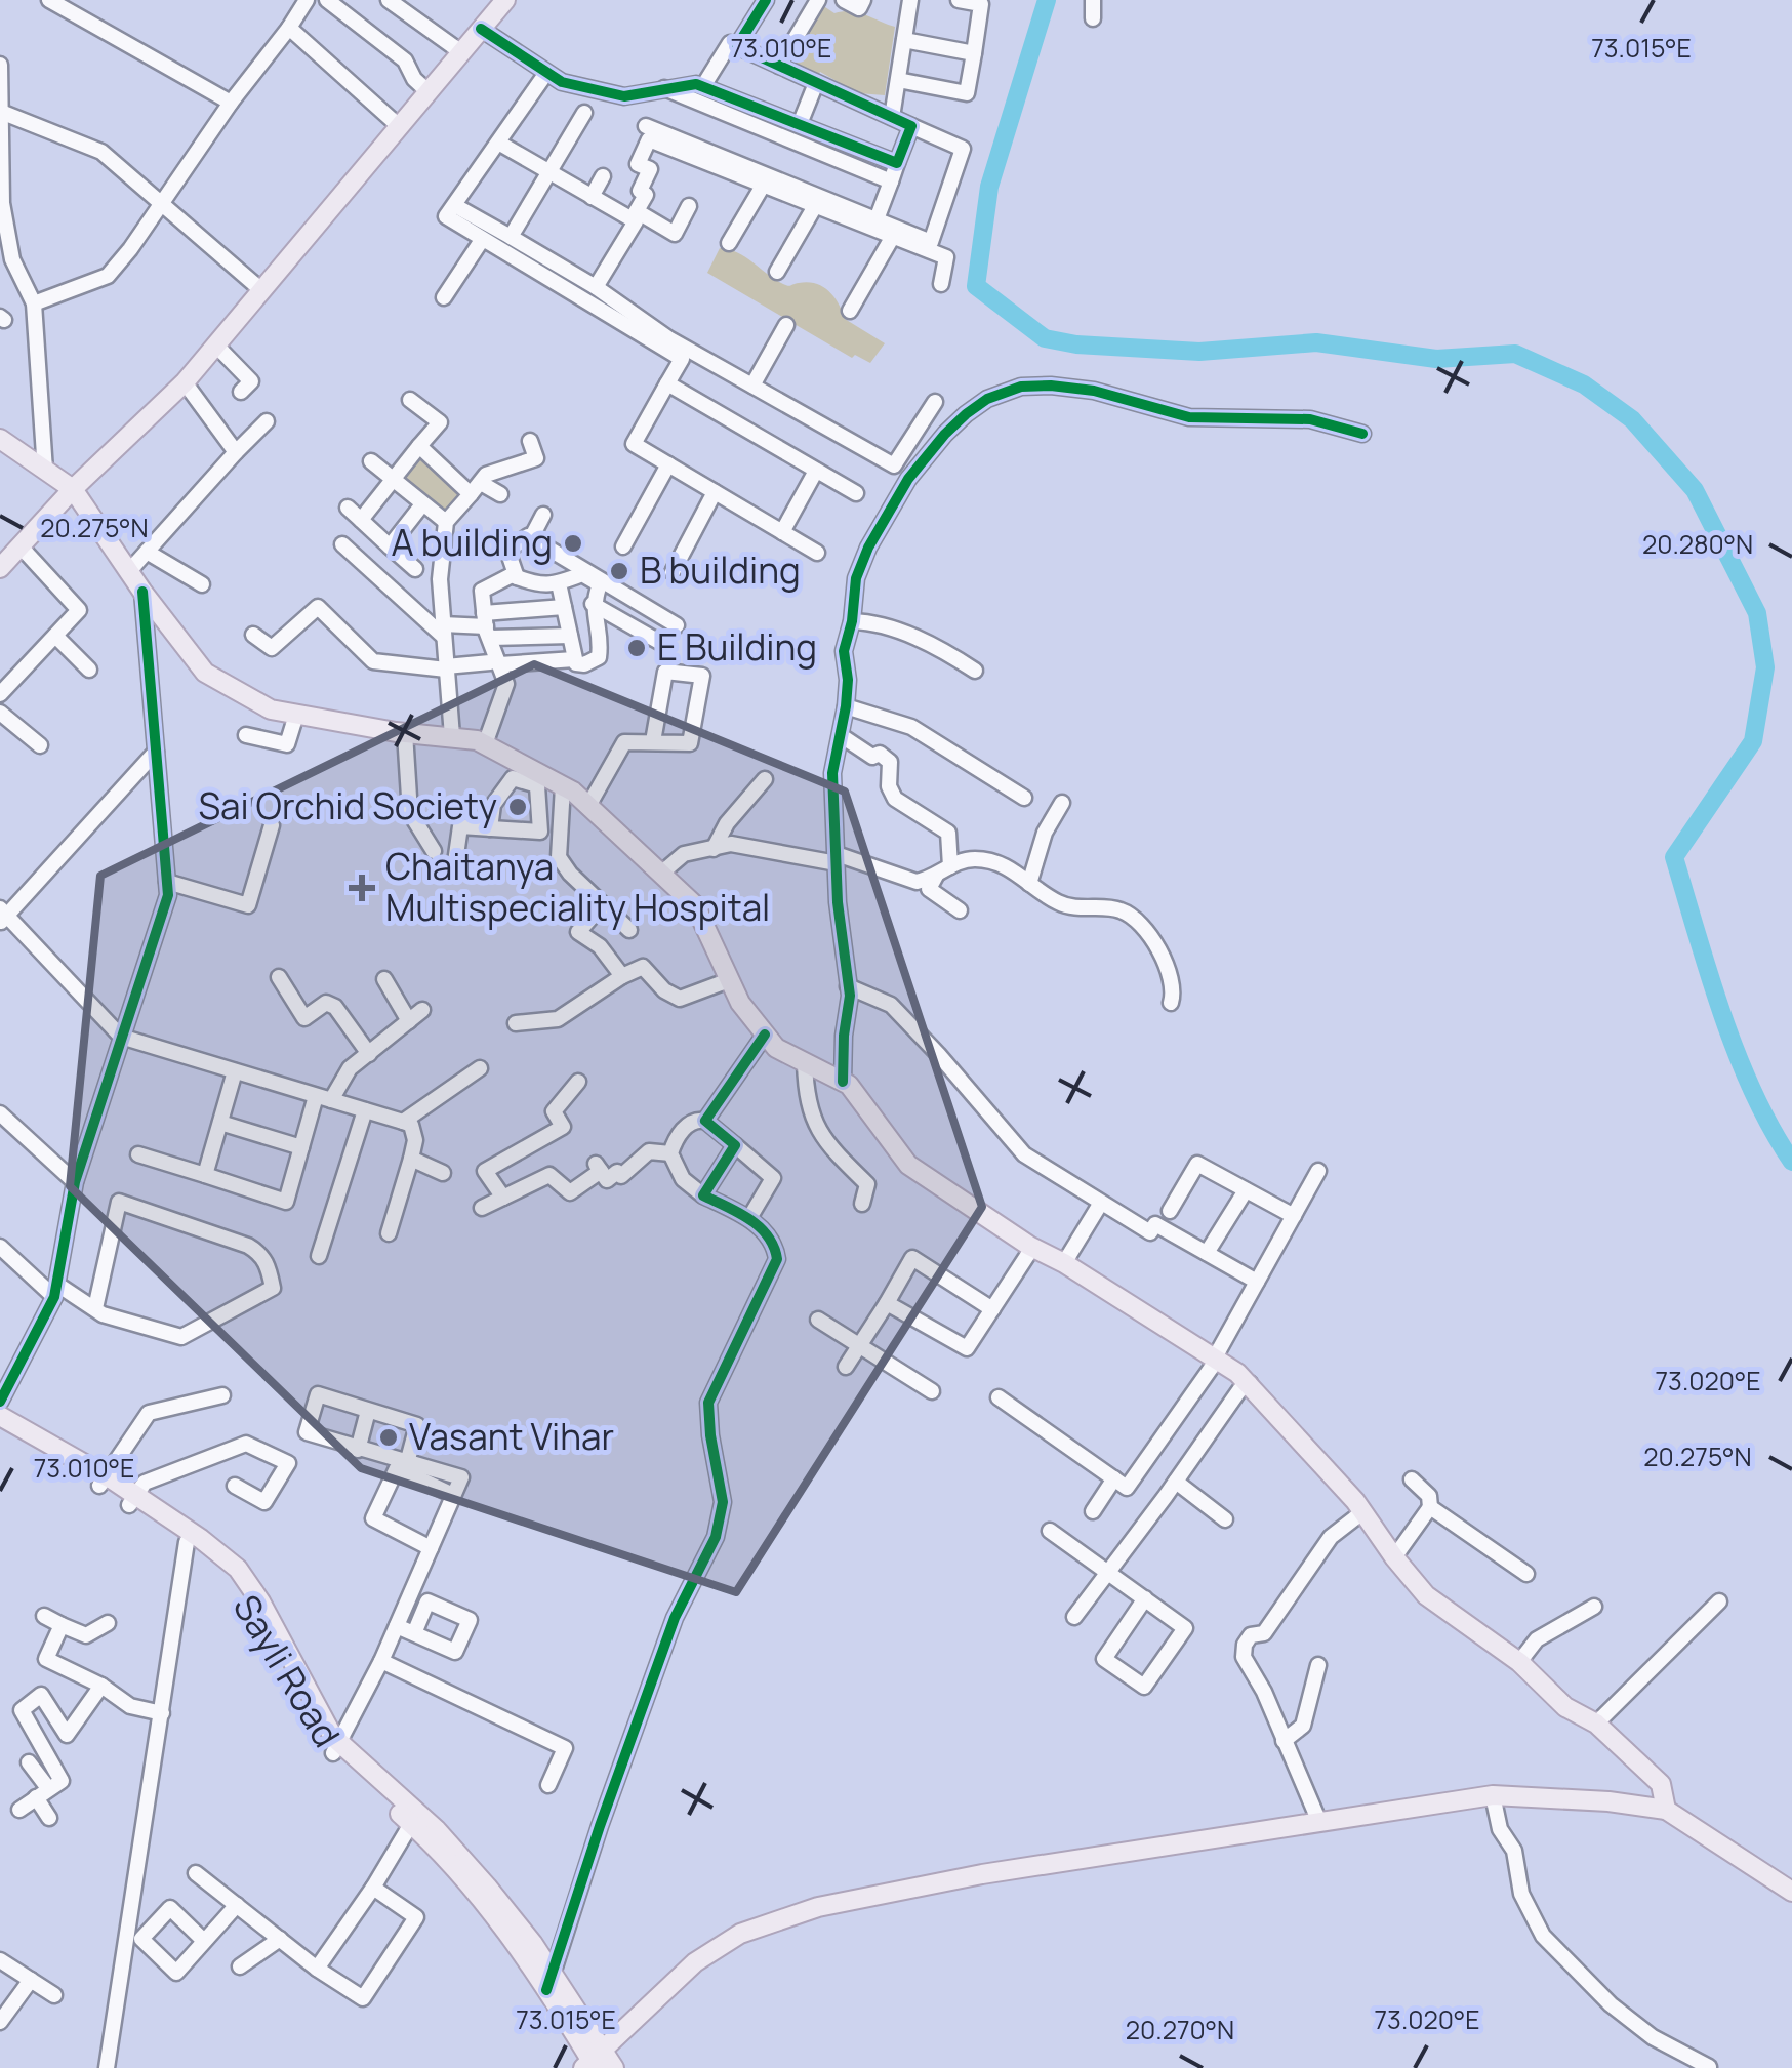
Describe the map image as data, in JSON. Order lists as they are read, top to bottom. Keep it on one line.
{"streets":{"main road":["Sayli Road"]},"places":{"other":["A building","B building","E Building","Sai Orchid Society","Vasant Vihar"],"health":["Chaitanya Multispeciality Hospital"]},"coordinates":["73.010°E","73.015°E","20.275°N","20.280°N","73.020°E","20.270°N"]}
